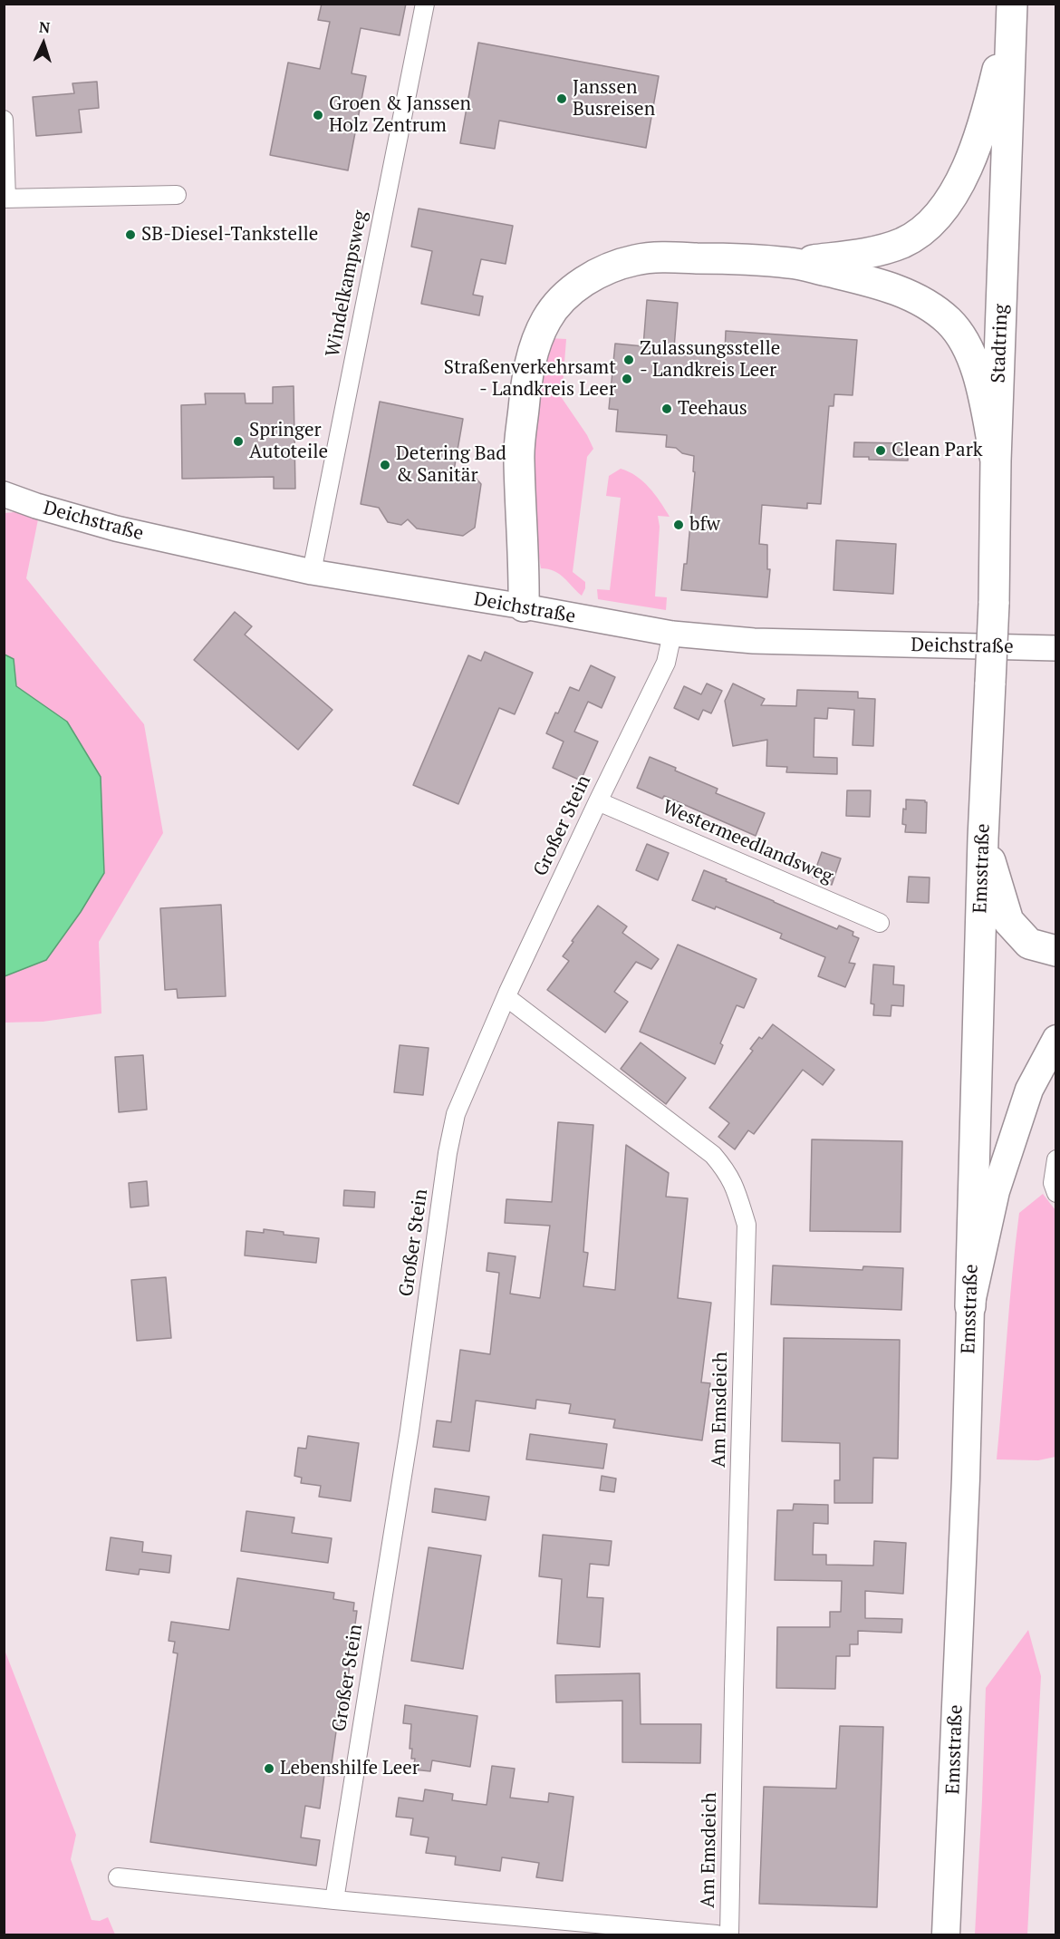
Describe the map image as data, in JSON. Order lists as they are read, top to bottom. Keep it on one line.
{"streets":{"highway":["Stadtring","Emsstraße"],"main road":["Deichstraße"],"street":["Windelkampsweg","Großer Stein","Westermeedlandsweg","Am Emsdeich"]},"crossings":[["Windelkampsweg","Deichstraße"],["Stadtring","Emsstraße"],["Deichstraße","Großer Stein"],["Großer Stein","Westermeedlandsweg"],["Großer Stein","Am Emsdeich"]],"places":["Janssen Busreisen","Groen & Janssen Holz Zentrum","SB-Diesel-Tankstelle","Zulassungsstelle - Landkreis Leer","Straßenverkehrsamt - Landkreis Leer","Teehaus","Springer Autoteile","Clean Park","Detering Bad & Sanitär","bfw","Lebenshilfe Leer"],"north":"top"}
